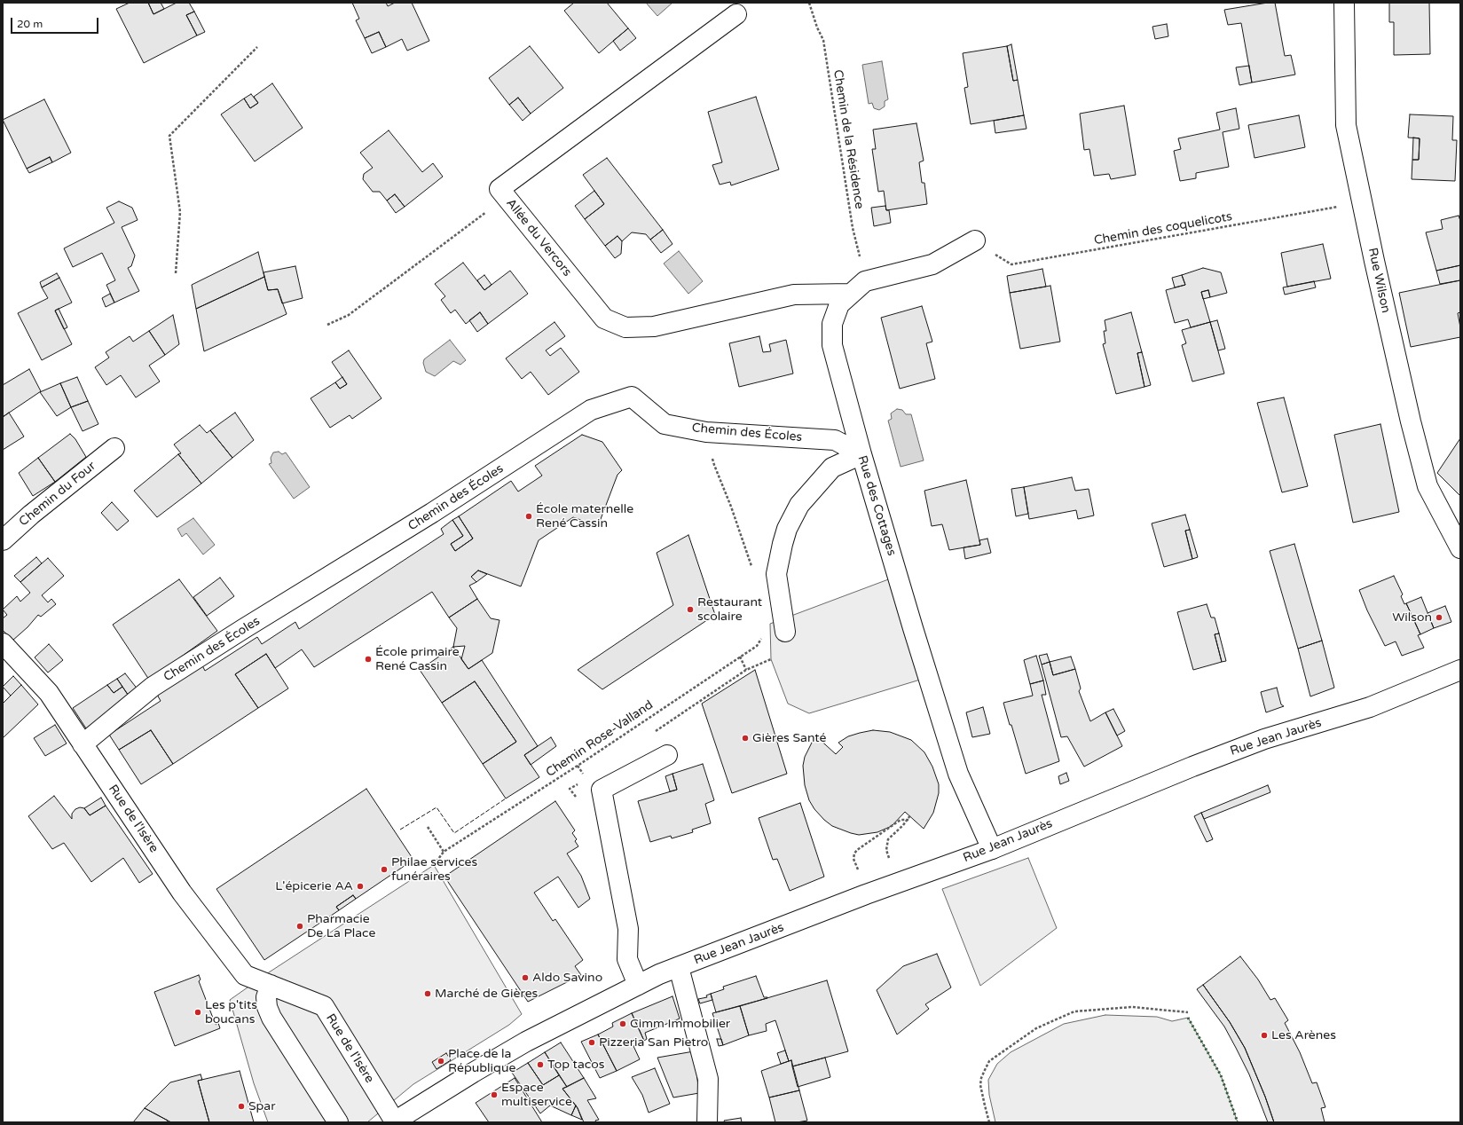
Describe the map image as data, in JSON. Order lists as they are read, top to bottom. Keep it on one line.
{"streets":{"street":["Allée du Vercors","Rue Wilson","Chemin des Écoles","Chemin du Four","Rue des Cottages","Rue Jean Jaurès","Rue de l'Isère"],"path":["Chemin de la Résidence","Chemin des coquelicots","Chemin Rose-Valland"]},"crossings":[["Chemin de la Résidence","Rue des Cottages"],["Chemin des coquelicots","Rue Wilson"],["Chemin des coquelicots","Rue des Cottages"],["Allée du Vercors","Rue des Cottages"],["Chemin des Écoles","Rue des Cottages"],["Chemin des Écoles","Rue de l'Isère"],["Rue des Cottages","Rue Jean Jaurès"],["Rue Jean Jaurès","Rue de l'Isère"]],"places":["École maternelle René Cassin","Restaurant scolaire","Wilson","École primaire René Cassin","Gières Santé","Philae services funéraires","L'épicerie AA","Pharmacie De La Place","Aldo Savino","Marché de Gières","Les p'tits boucans","Cimm Immobilier","Les Arènes","Pizzeria San Pietro","Place de la République","Top tacos","Espace multiservice","Spar"],"scale_bar":"20 m"}
